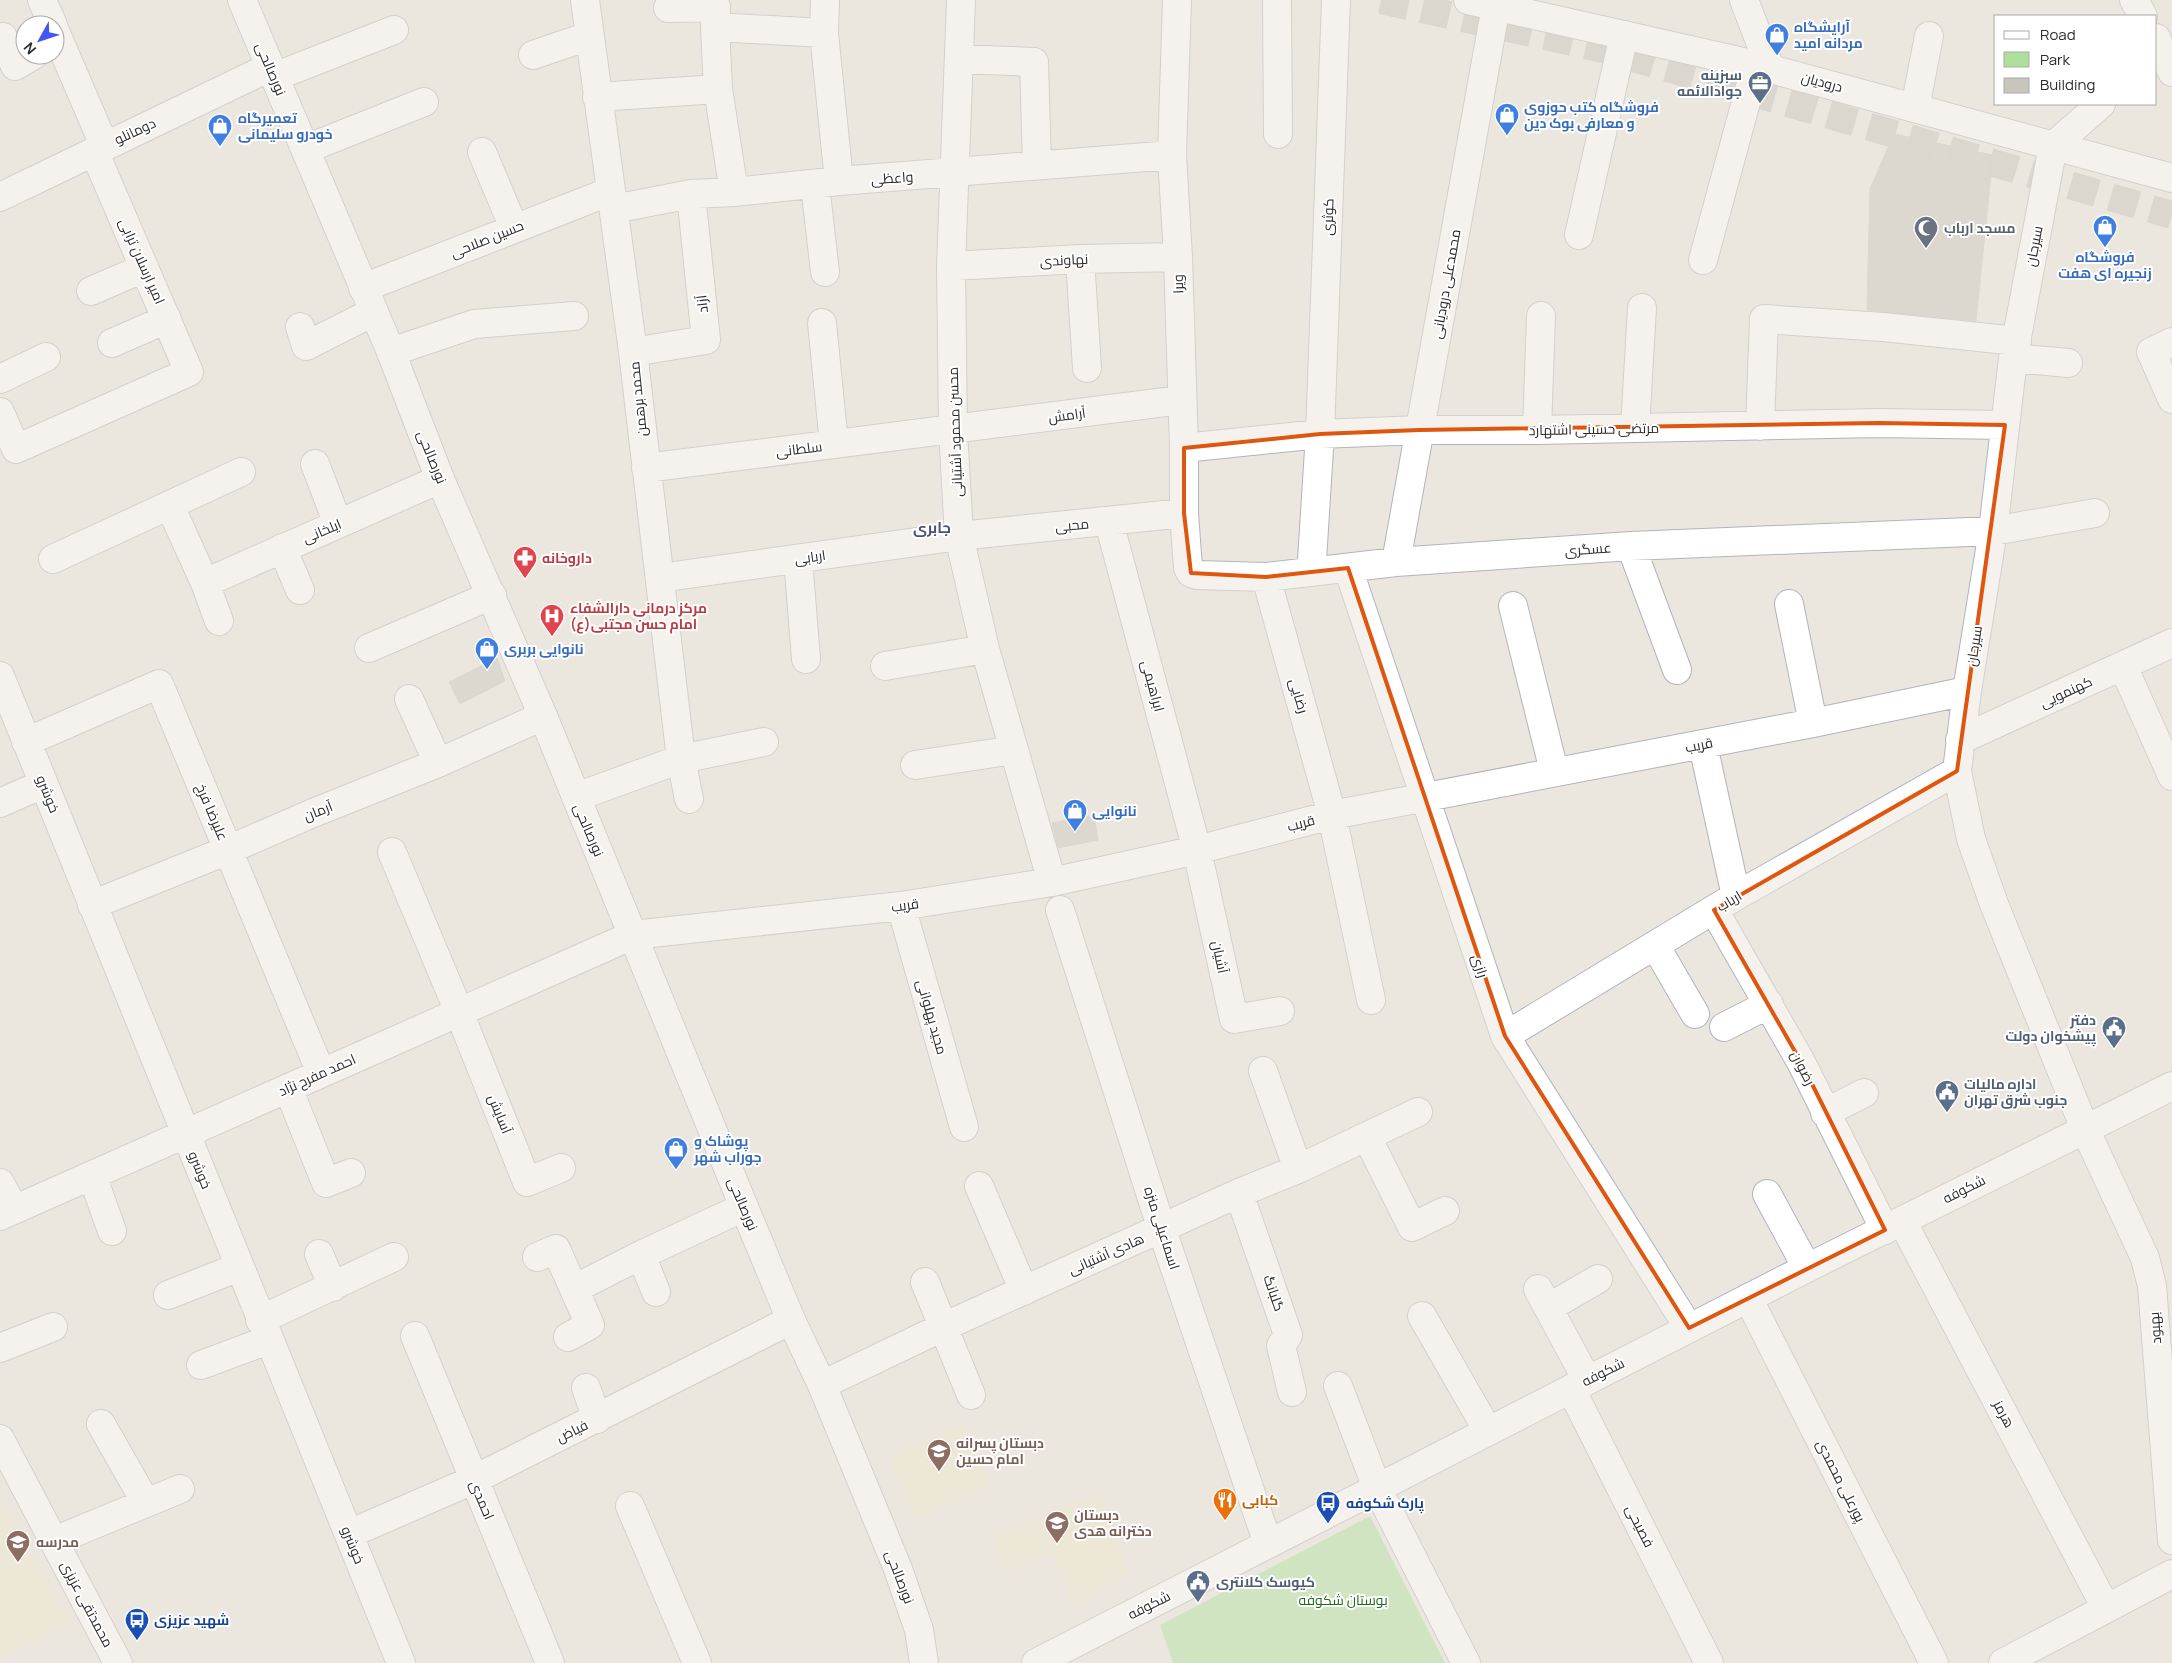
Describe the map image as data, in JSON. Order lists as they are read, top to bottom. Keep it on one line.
{"streets":{"street":["نورصالحی","درودیان","دومانلو","واعظی","کوثری","حسین صلاحی","سیرجان","نهاوندی","امیر ارسلان ترابی","ویرا","محمدعلی درودیانی","آزاد","محمد برهمن","آرامش","مرتضی حسینی اشتهارد","محسن محمود آشتیانی","سلطانی","محبی","ایلخانی","عسگری","اربابی","ابراهیمی","کهنمویی","رضایی","قریب","خوشرو","آرمان","علیرضا فرخ","ارباب","آشیان","رازی","مجید پهلوانی","رضوان","احمد مفرح نژاد","آسایش","شکوفه","اسماعیلی منزه","هادی آشتیانی","گلبانگ","بهبود","هرمز","فیاض","پورعلی محمدی","احمدی","فصیحی","محمدتقی عزیزی"]},"crossings":[["نورصالحی","دومانلو"],["نورصالحی","حسین صلاحی"],["نورصالحی","ایلخانی"],["نورصالحی","قریب"],["نورصالحی","آرمان"],["نورصالحی","احمد مفرح نژاد"],["نورصالحی","هادی آشتیانی"],["نورصالحی","فیاض"],["درودیان","سیرجان"],["درودیان","محمدعلی درودیانی"],["دومانلو","امیر ارسلان ترابی"],["واعظی","حسین صلاحی"],["واعظی","ویرا"],["واعظی","آزاد"],["واعظی","محمد برهمن"],["واعظی","محسن محمود آشتیانی"],["کوثری","مرتضی حسینی اشتهارد"],["حسین صلاحی","محمد برهمن"],["سیرجان","مرتضی حسینی اشتهارد"],["سیرجان","عسگری"],["سیرجان","کهنمویی"],["سیرجان","قریب"],["سیرجان","ارباب"],["سیرجان","شکوفه"],["سیرجان","بهبود"],["نهاوندی","ویرا"],["نهاوندی","محسن محمود آشتیانی"],["ویرا","آرامش"],["ویرا","مرتضی حسینی اشتهارد"],["ویرا","محبی"],["ویرا","عسگری"],["محمدعلی درودیانی","مرتضی حسینی اشتهارد"],["محمدعلی درودیانی","عسگری"],["آزاد","محمد برهمن"],["محمد برهمن","سلطانی"],["محمد برهمن","اربابی"],["آرامش","محسن محمود آشتیانی"],["آرامش","سلطانی"],["محسن محمود آشتیانی","سلطانی"],["محسن محمود آشتیانی","محبی"],["محسن محمود آشتیانی","اربابی"],["محسن محمود آشتیانی","قریب"],["محبی","اربابی"],["محبی","ابراهیمی"],["عسگری","رضایی"],["عسگری","رازی"],["ابراهیمی","قریب"],["ابراهیمی","آشیان"],["رضایی","قریب"],["قریب","آشیان"],["قریب","رازی"],["قریب","مجید پهلوانی"],["قریب","رضوان"],["قریب","احمد مفرح نژاد"],["خوشرو","آرمان"],["خوشرو","علیرضا فرخ"],["خوشرو","احمد مفرح نژاد"],["خوشرو","فیاض"],["آرمان","علیرضا فرخ"],["علیرضا فرخ","احمد مفرح نژاد"],["ارباب","رازی"],["ارباب","رضوان"],["رازی","شکوفه"],["رضوان","شکوفه"],["رضوان","هرمز"],["احمد مفرح نژاد","آسایش"],["شکوفه","اسماعیلی منزه"],["شکوفه","بهبود"],["شکوفه","هرمز"],["شکوفه","پورعلی محمدی"],["شکوفه","فصیحی"],["اسماعیلی منزه","هادی آشتیانی"],["هادی آشتیانی","گلبانگ"],["فیاض","احمدی"]],"districts":["جابری"],"parks":["بوستان شکوفه"],"places":{"shop":["آرایشگاه مردانه امید","فروشگاه کتب حوزوی و معارفی بوک دین","تعمیرگاه خودرو سلیمانی","فروشگاه زنجیره ای هفت","نانوایی بربری","نانوایی","پوشاک و جوراب شهر"],"office":["سبزینه جوادالائمه"],"mosque":["مسجد ارباب"],"pharmacy":["داروخانه"],"hospital":["مرکز درمانی دارالشفاء امام حسن مجتبی(ع)"],"public building":["دفتر پیشخوان دولت","اداره مالیات جنوب شرق تهران","کیوسک کلانتری"],"school or university":["دبستان پسرانه امام حسین","دبستان دخترانه هدی","مدرسه"],"restaurant":["کبابی"],"bus stop":["پارک شکوفه","شهید عزیزی"]},"legend":["Road","Park","Building"],"north":"bottom left"}
